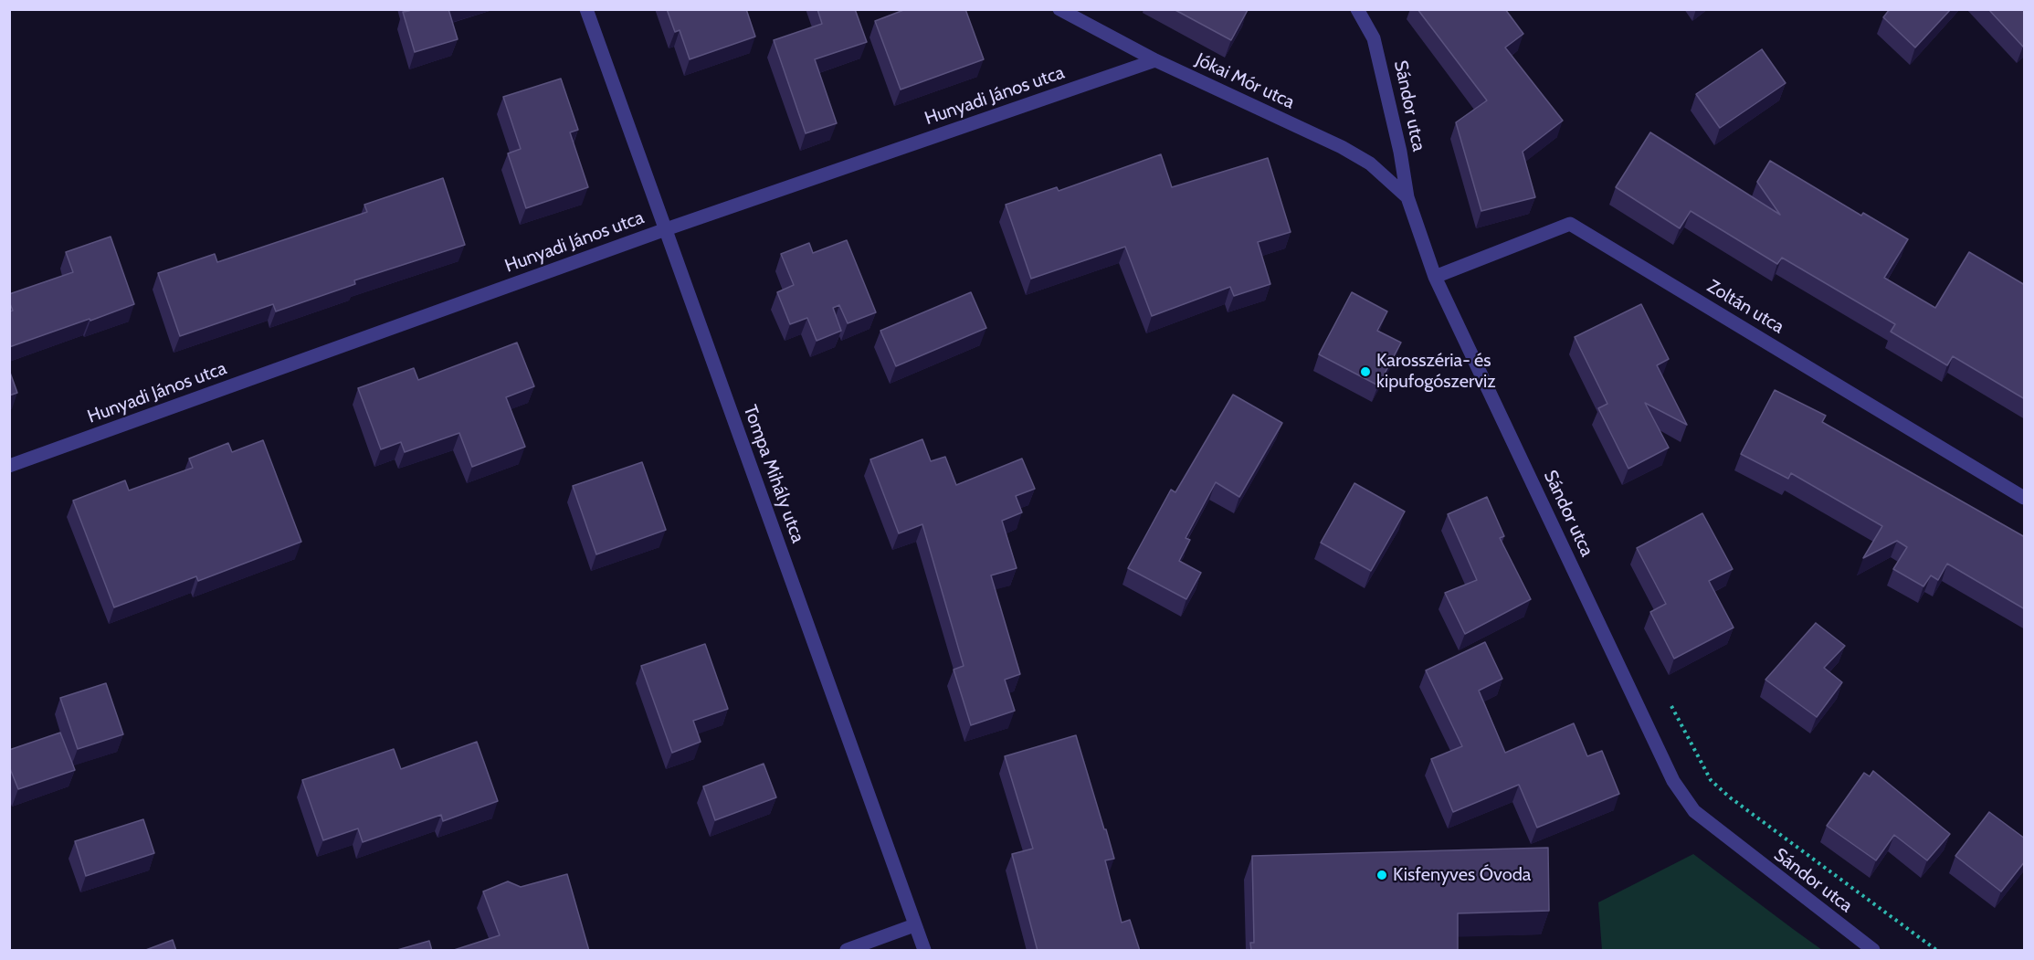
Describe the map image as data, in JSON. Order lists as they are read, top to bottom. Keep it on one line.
{"streets":{"street":["Jókai Mór utca","Hunyadi János utca","Sándor utca","Zoltán utca","Tompa Mihály utca"]},"crossings":[["Jókai Mór utca","Hunyadi János utca"],["Jókai Mór utca","Sándor utca"],["Hunyadi János utca","Tompa Mihály utca"],["Sándor utca","Zoltán utca"]],"places":["Karosszéria- és kipufogószerviz","Kisfenyves Óvoda"]}
